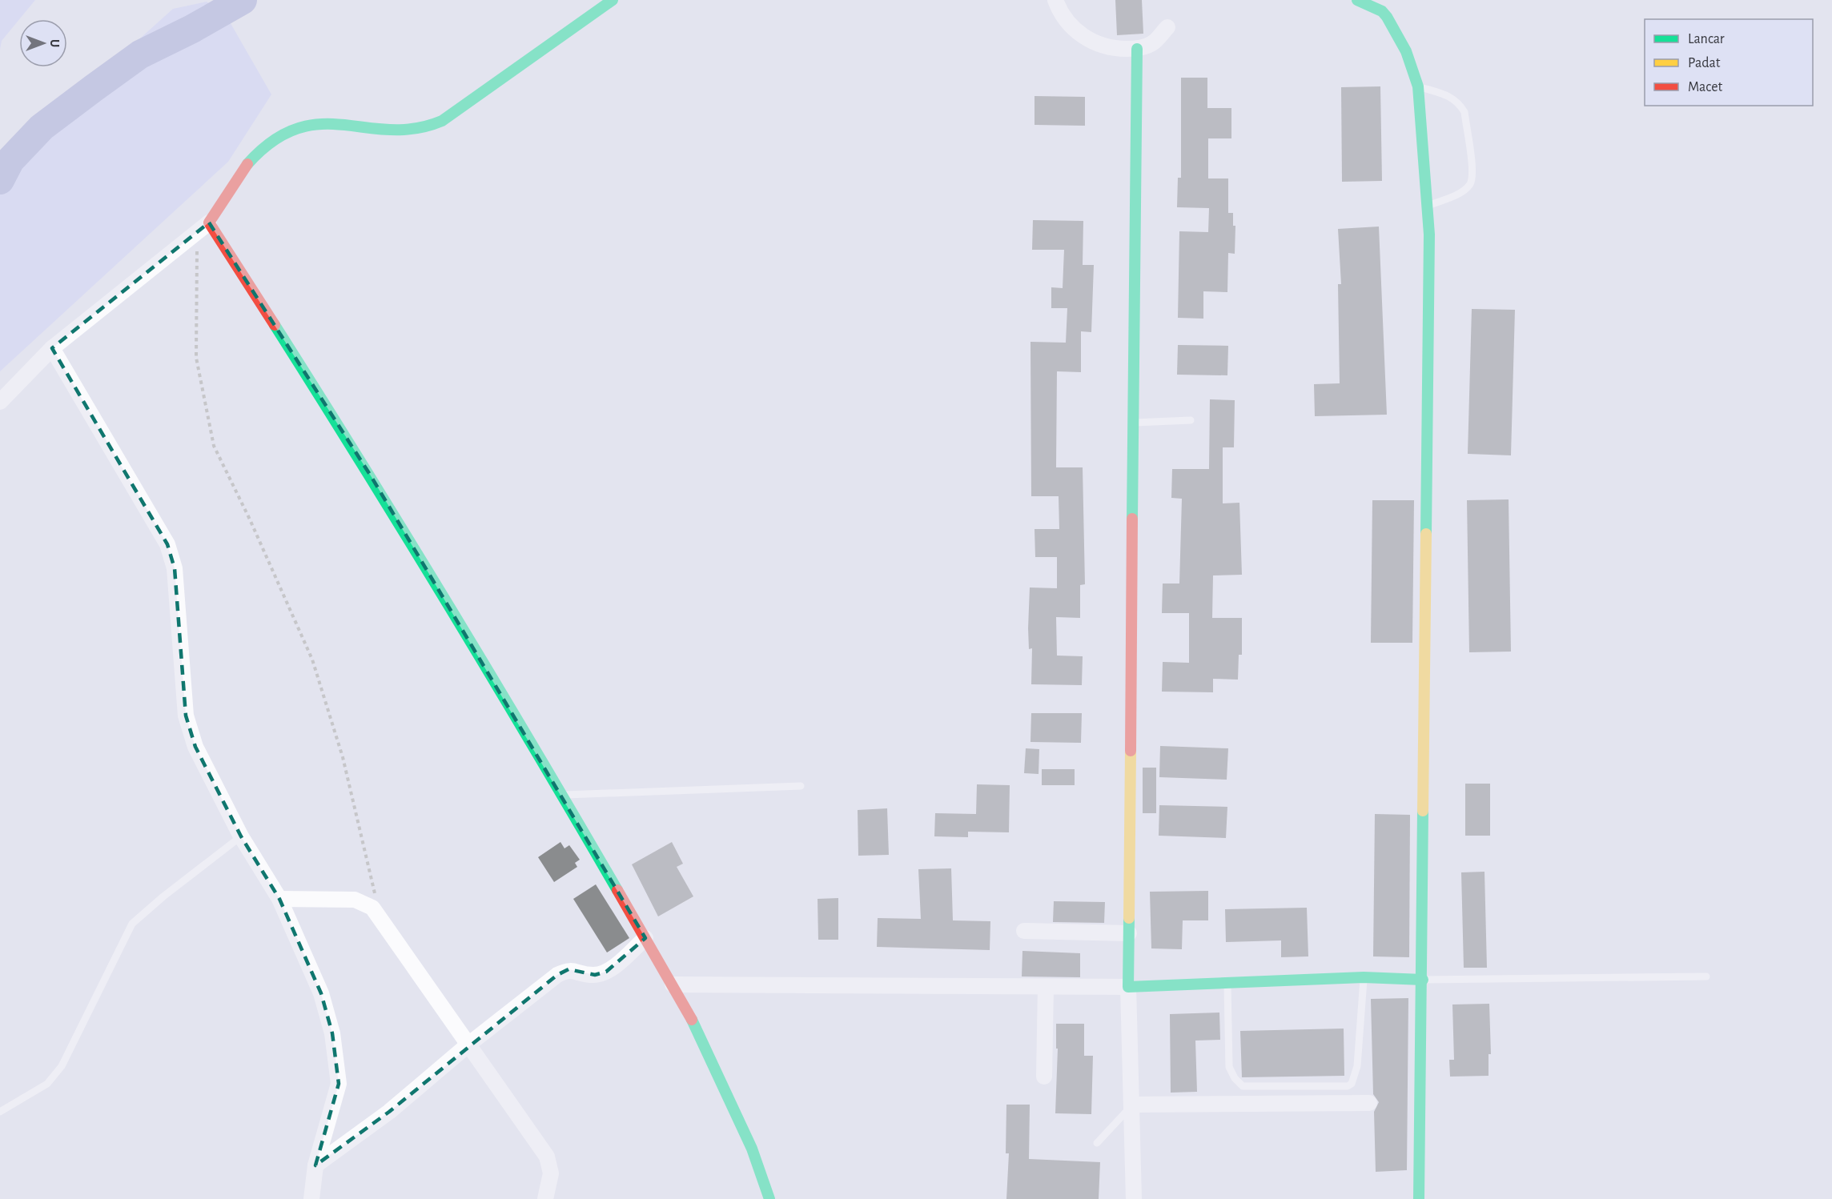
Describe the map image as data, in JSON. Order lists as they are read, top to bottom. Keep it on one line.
{"legend":["Lancar","Padat","Macet"],"north":"right"}
